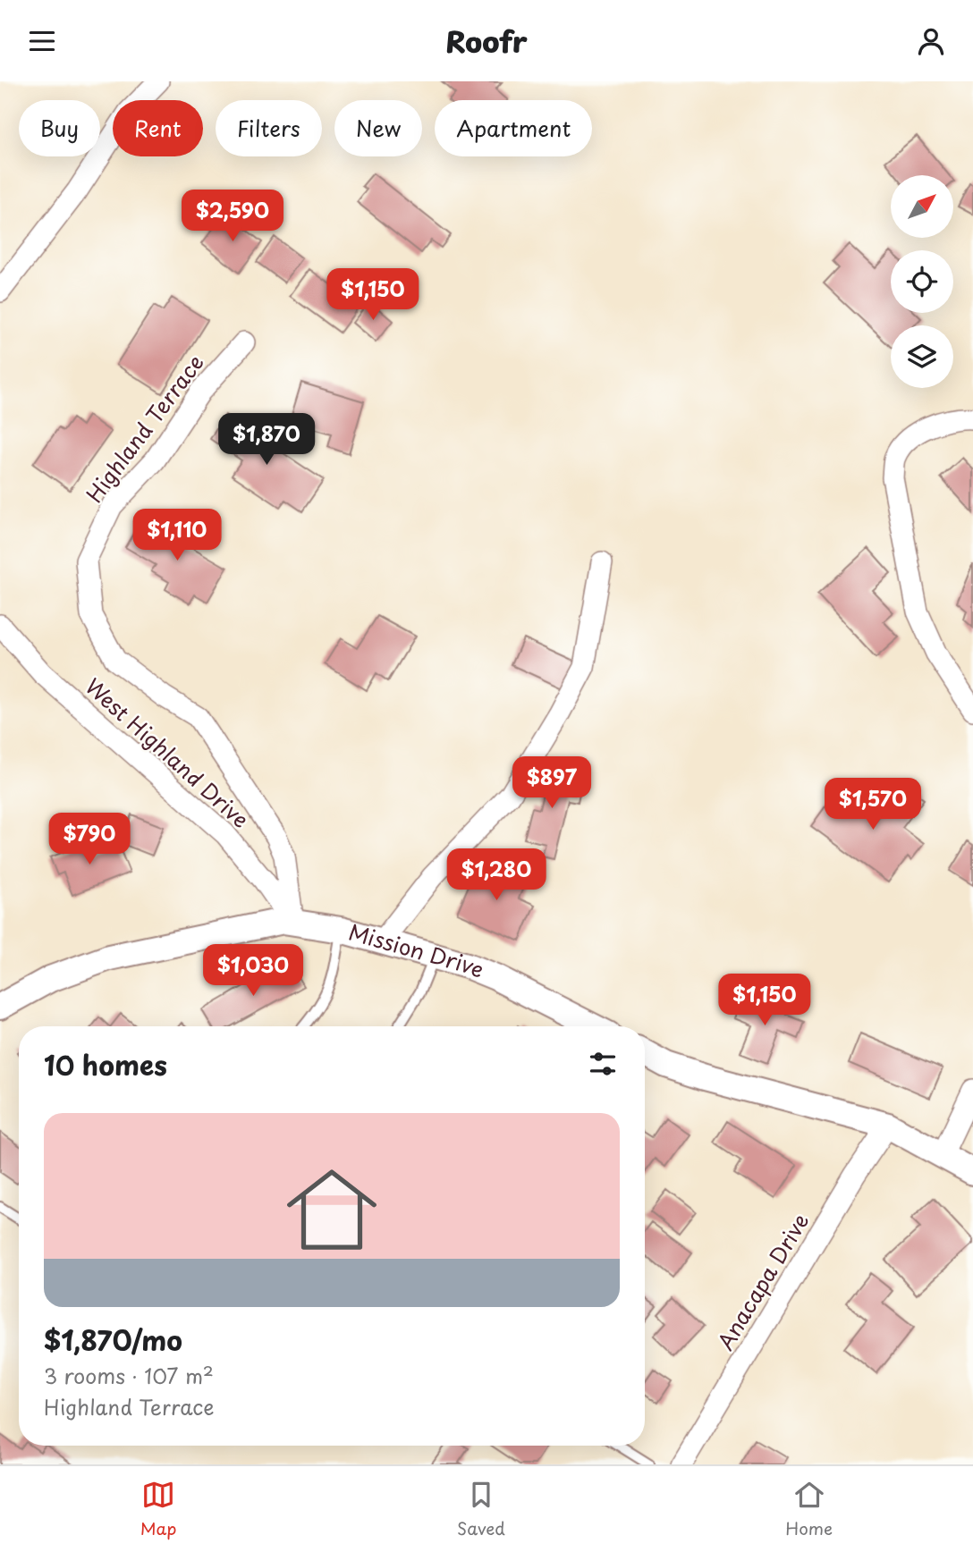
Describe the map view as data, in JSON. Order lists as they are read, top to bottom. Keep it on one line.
{"streets":{"street":["Highland Terrace","West Highland Drive","Mission Drive","Anacapa Drive"]},"crossings":[["Highland Terrace","West Highland Drive"],["Highland Terrace","Mission Drive"],["West Highland Drive","Mission Drive"]],"north":"top right","page":{"header":"Roofr","chip":["Buy","Rent","Filters","New","Apartment"],"price":["$2,590","$1,150","$1,870","$1,110","$897","$1,570","$790","$1,280","$1,030","$1,150"],"heading":"10 homes","list":[{"name":"$1,870/mo","note":"3 rooms · 107 m² · Highland Terrace"}],"tabs":["Map","Saved","Home"]}}
